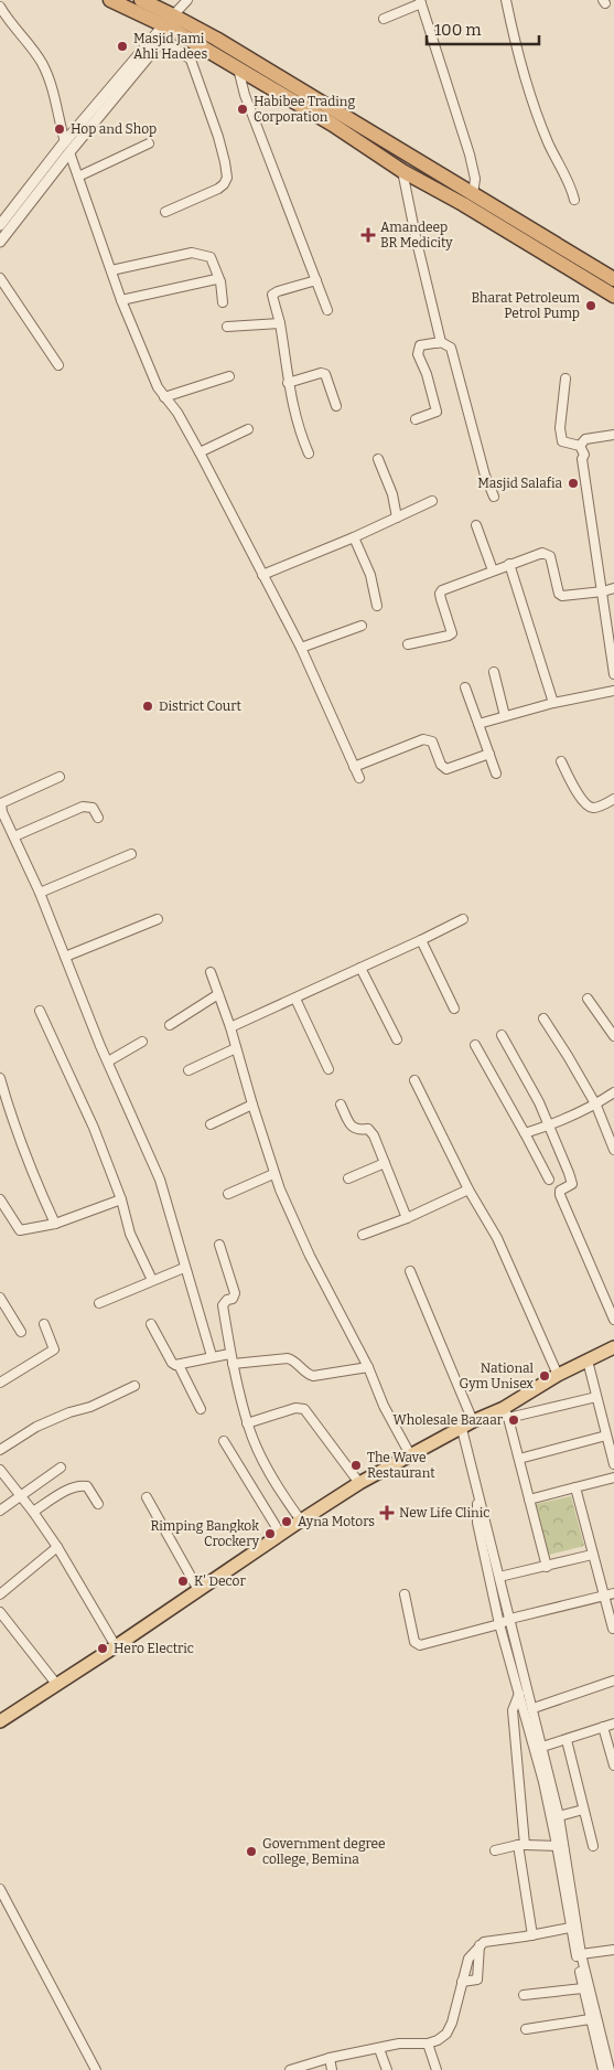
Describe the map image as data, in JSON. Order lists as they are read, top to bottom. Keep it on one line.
{"places":{"other":["Masjid Jami Ahli Hadees","Habibee Trading Corporation","Hop and Shop","Bharat Petroleum Petrol Pump","Masjid Salafia","District Court","National Gym Unisex","Wholesale Bazaar","The Wave Restaurant","Ayna Motors","Rimping Bangkok Crockery","K' Decor","Hero Electric","Government degree college, Bemina"],"health":["Amandeep BR Medicity","New Life Clinic"]},"scale_bar":"100 m"}
